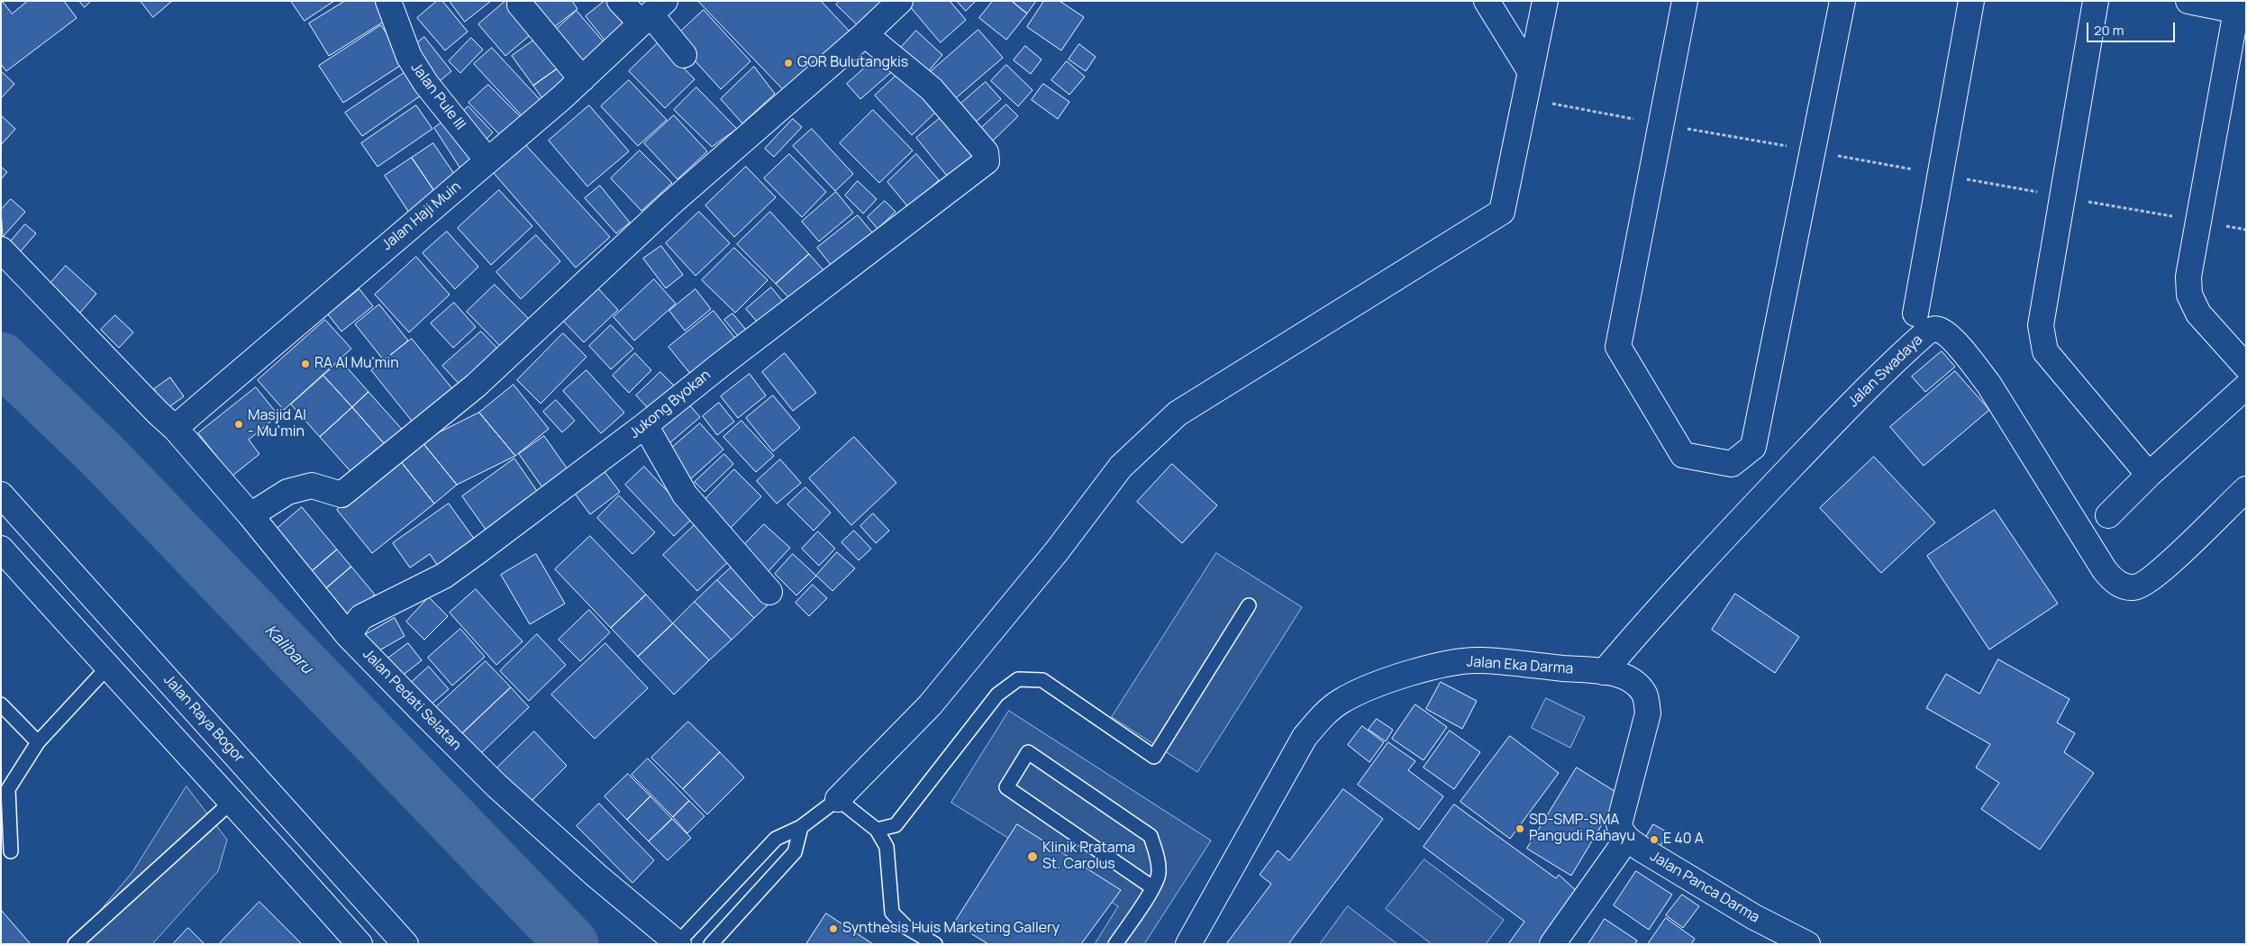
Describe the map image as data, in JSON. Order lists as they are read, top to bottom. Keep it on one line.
{"streets":{"main road":["Jalan Pule III","Jalan Haji Muin","Jalan Swadaya","Jukong Byokan","Jalan Eka Darma","Jalan Pedati Selatan","Jalan Raya Bogor","Jalan Panca Darma"]},"crossings":[["Jalan Pule III","Jalan Haji Muin"],["Jalan Haji Muin","Jalan Pedati Selatan"],["Jalan Swadaya","Jalan Eka Darma"],["Jukong Byokan","Jalan Pedati Selatan"],["Jalan Eka Darma","Jalan Panca Darma"]],"water":["Kalibaru"],"places":["GOR Bulutangkis","RA Al Mu'min","Masjid Al - Mu'min","SD-SMP-SMA Pangudi Rahayu","E 40 A","Klinik Pratama St. Carolus","Synthesis Huis Marketing Gallery"],"scale_bar":"20 m"}
